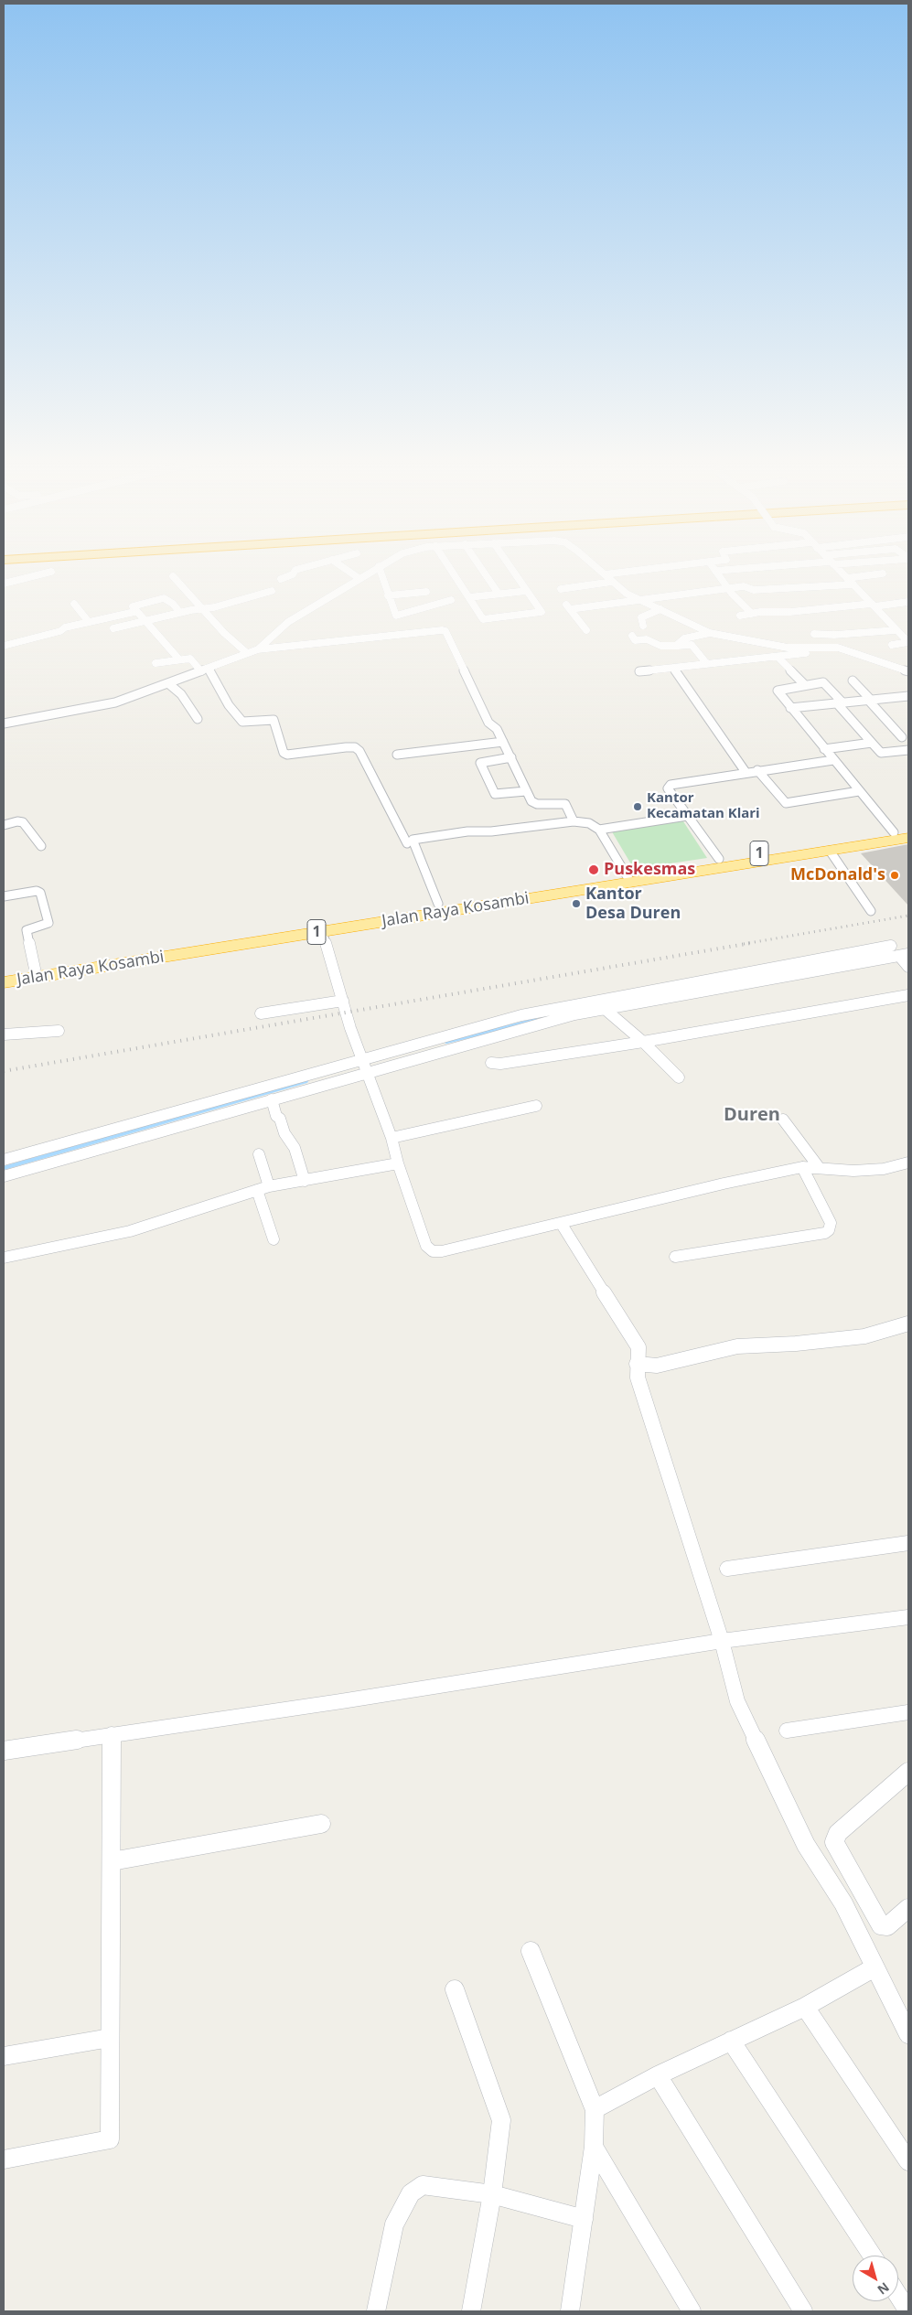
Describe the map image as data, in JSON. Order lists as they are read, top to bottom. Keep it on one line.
{"streets":{"highway":["1","Jalan Raya Kosambi"]},"districts":["Duren"],"places":["Kantor Kecamatan Klari","Puskesmas","McDonald's","Kantor Desa Duren"],"north":"bottom right"}
